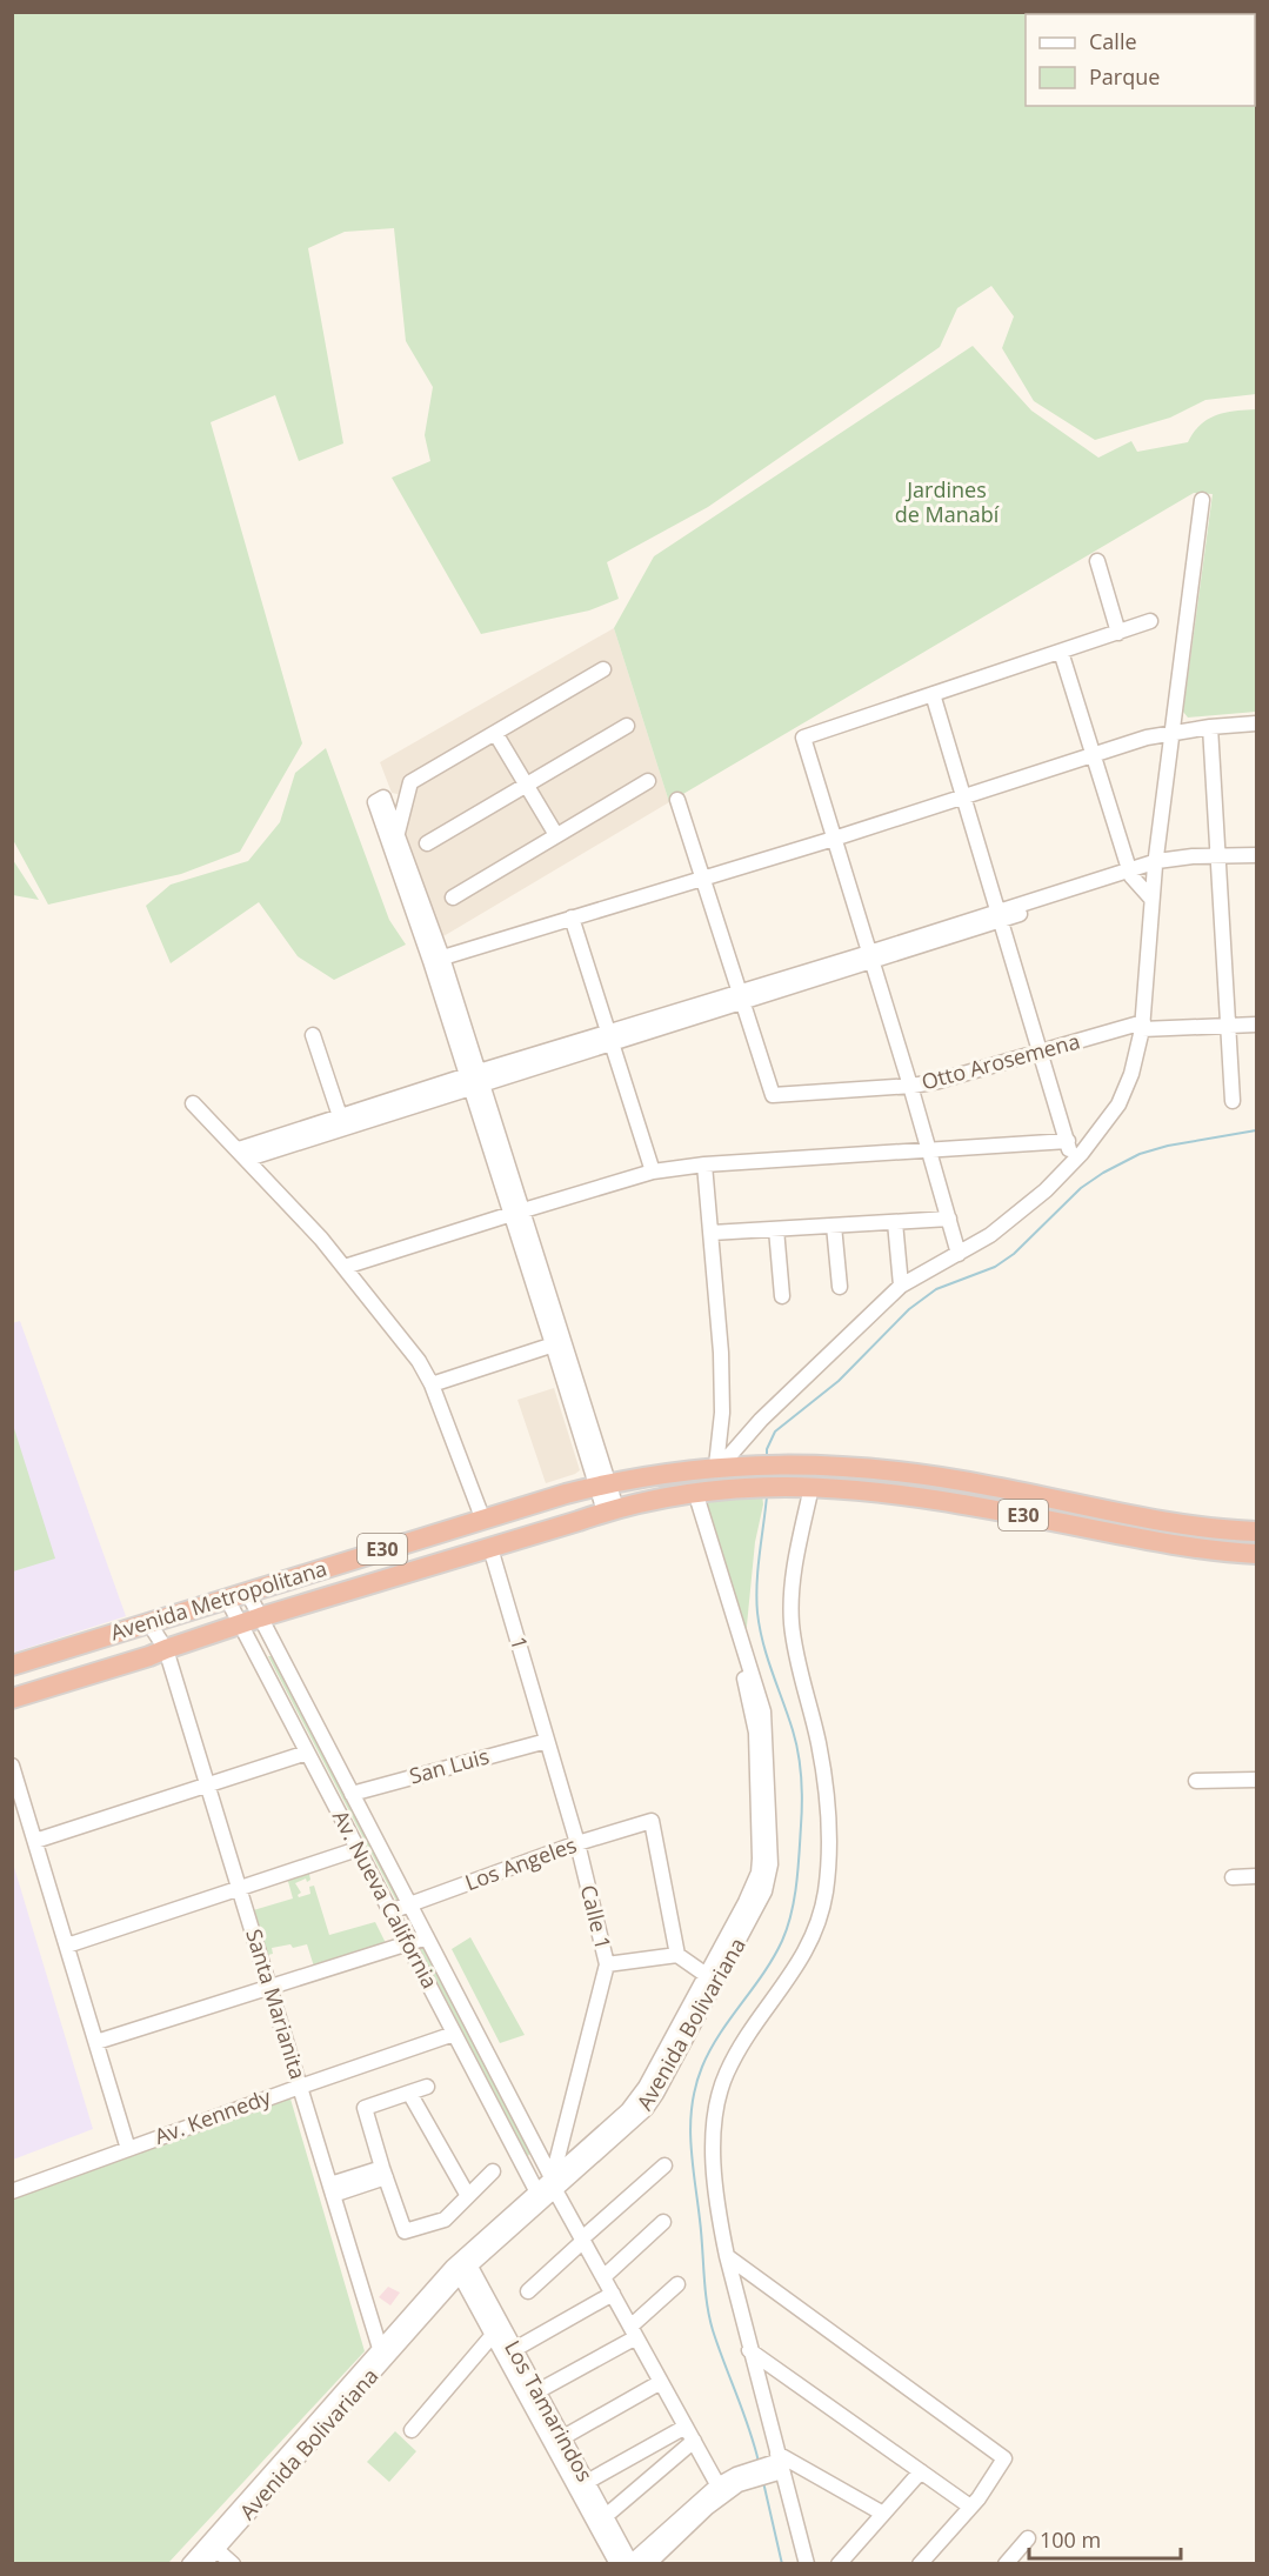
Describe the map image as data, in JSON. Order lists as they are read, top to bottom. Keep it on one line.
{"streets":{"highway":["E30","Avenida Metropolitana"],"street":["Otto Arosemena","1","San Luis","Los Angeles","Av. Nueva California","Calle 1","Santa Marianita","Avenida Bolivariana","Av. Kennedy","Los Tamarindos"]},"crossings":[["E30","Avenida Metropolitana"],["E30","1"],["E30","Av. Nueva California"],["E30","Santa Marianita"],["E30","Avenida Bolivariana"],["Avenida Metropolitana","Av. Nueva California"],["Avenida Metropolitana","Santa Marianita"],["1","San Luis"],["1","Calle 1"],["San Luis","Av. Nueva California"],["San Luis","Calle 1"],["Los Angeles","Av. Nueva California"],["Los Angeles","Calle 1"],["Av. Nueva California","Calle 1"],["Av. Nueva California","Avenida Bolivariana"],["Av. Nueva California","Av. Kennedy"],["Calle 1","Avenida Bolivariana"],["Santa Marianita","Avenida Bolivariana"],["Santa Marianita","Av. Kennedy"],["Avenida Bolivariana","Los Tamarindos"]],"parks":["Jardines de Manabí"],"legend":["Calle","Parque"],"scale_bar":"100 m"}
